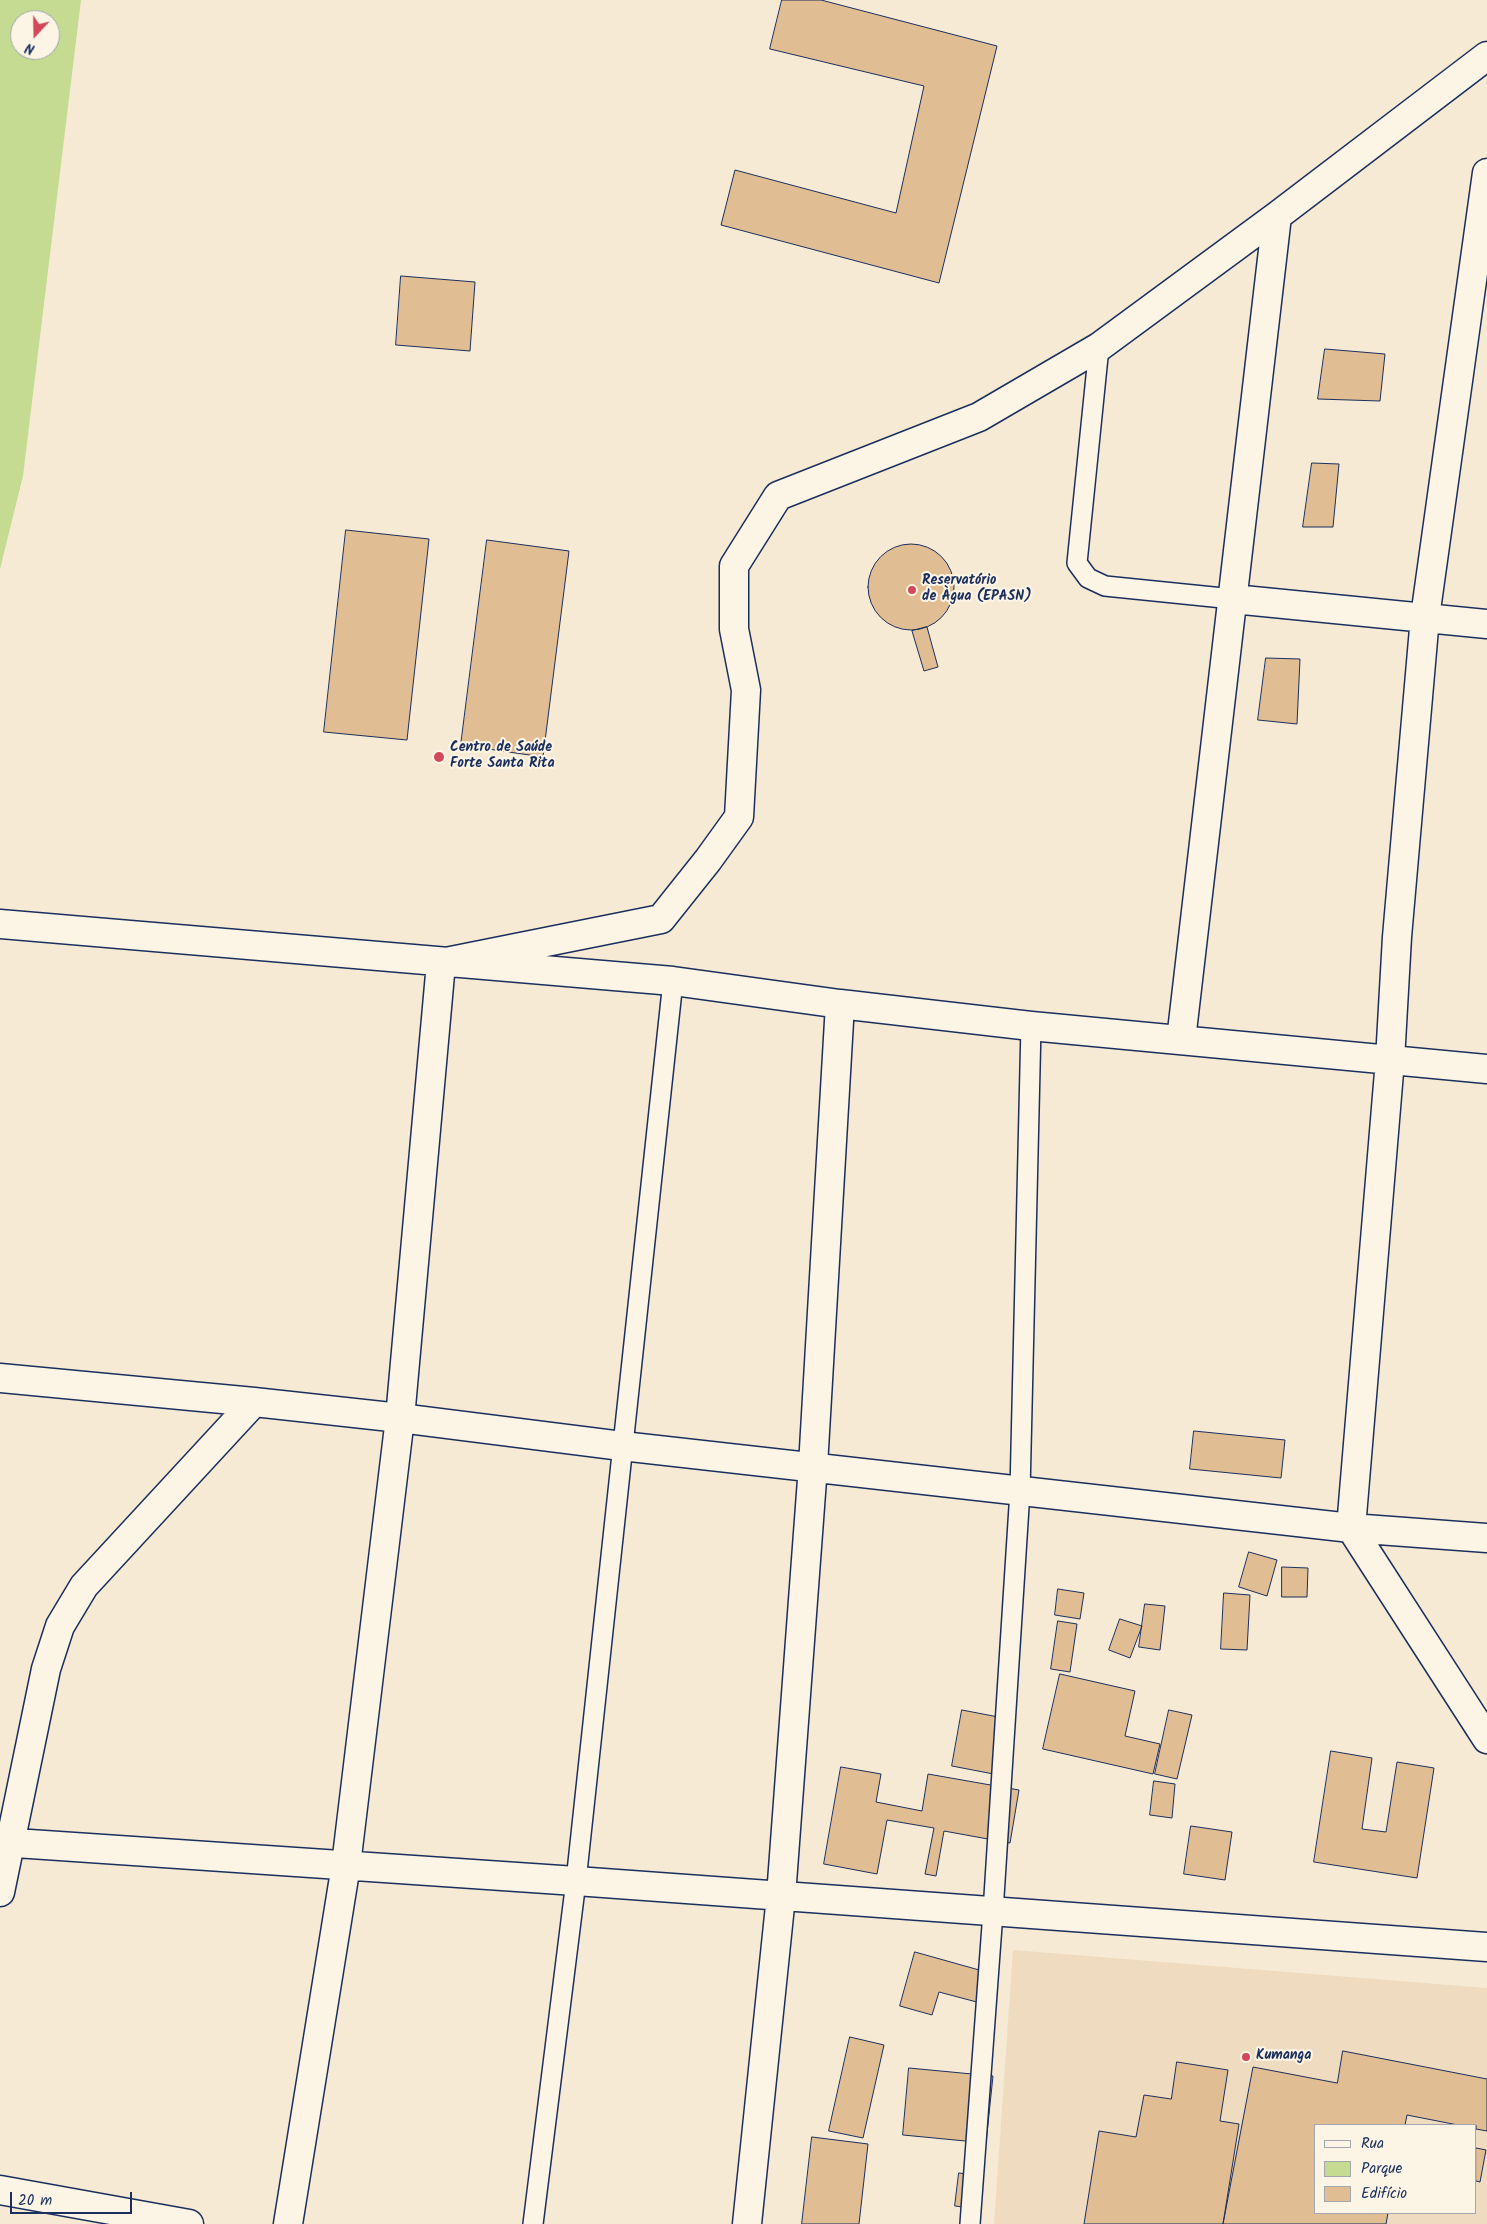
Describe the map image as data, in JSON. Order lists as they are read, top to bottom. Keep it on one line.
{"places":["Reservatório de Àgua (EPASN)","Centro de Saúde Forte Santa Rita","Kumanga"],"legend":["Rua","Parque","Edifício"],"scale_bar":"20 m","north":"bottom"}
